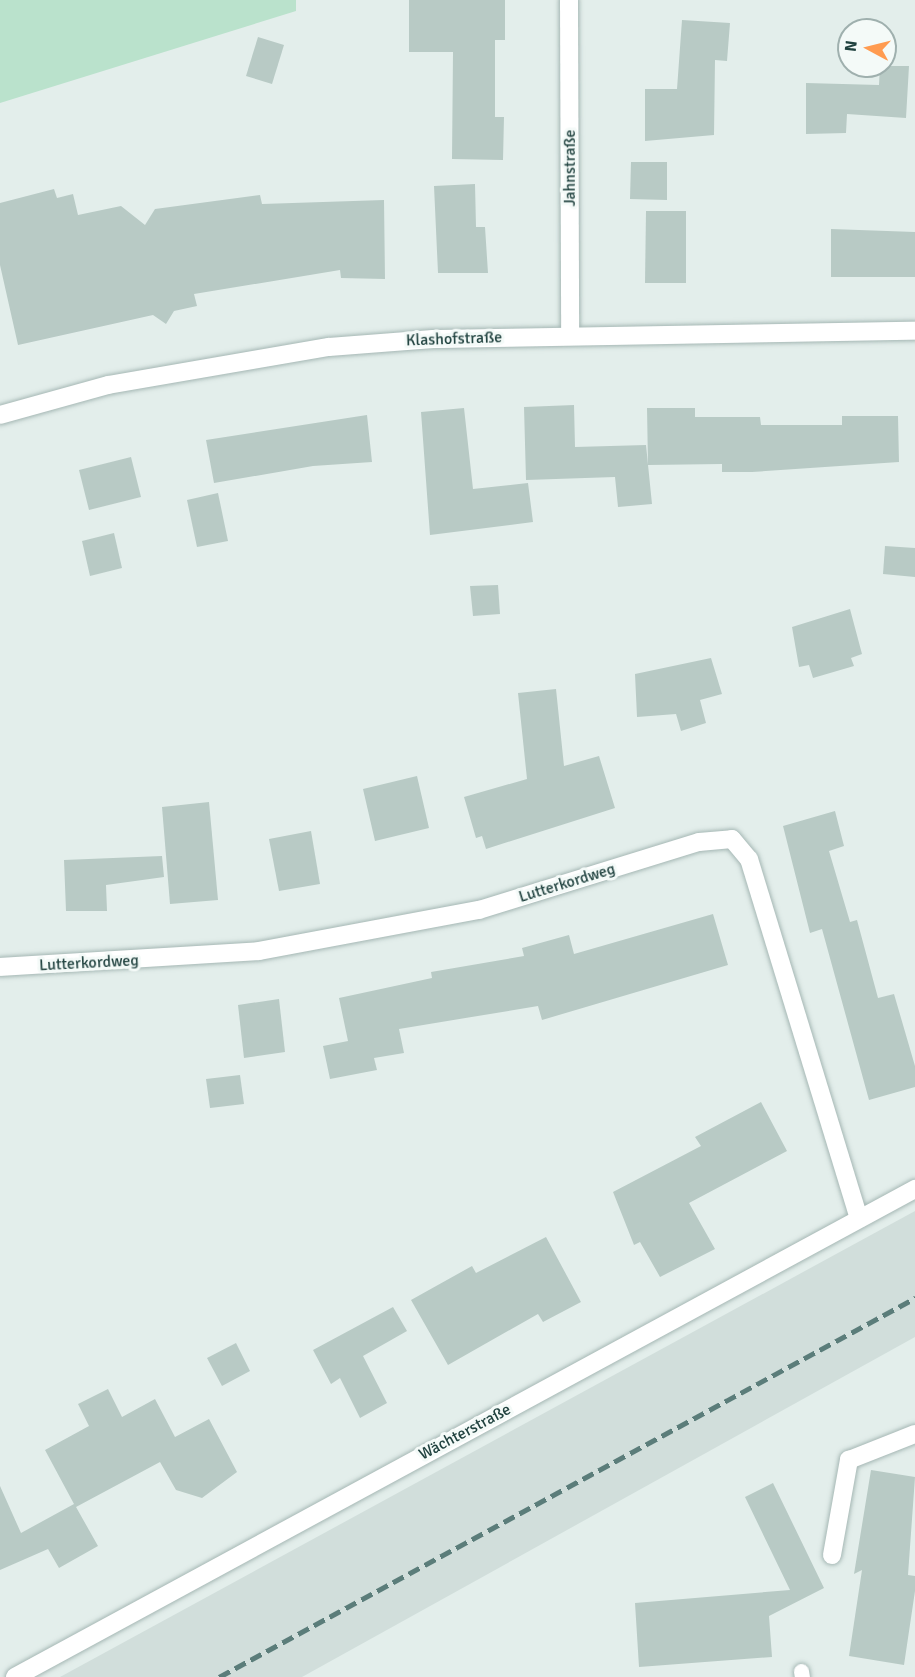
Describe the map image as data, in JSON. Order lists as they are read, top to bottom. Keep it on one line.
{"streets":{"street":["Jahnstraße","Klashofstraße","Lutterkordweg","Wächterstraße"]},"crossings":[["Jahnstraße","Klashofstraße"],["Lutterkordweg","Wächterstraße"]],"north":"left"}
